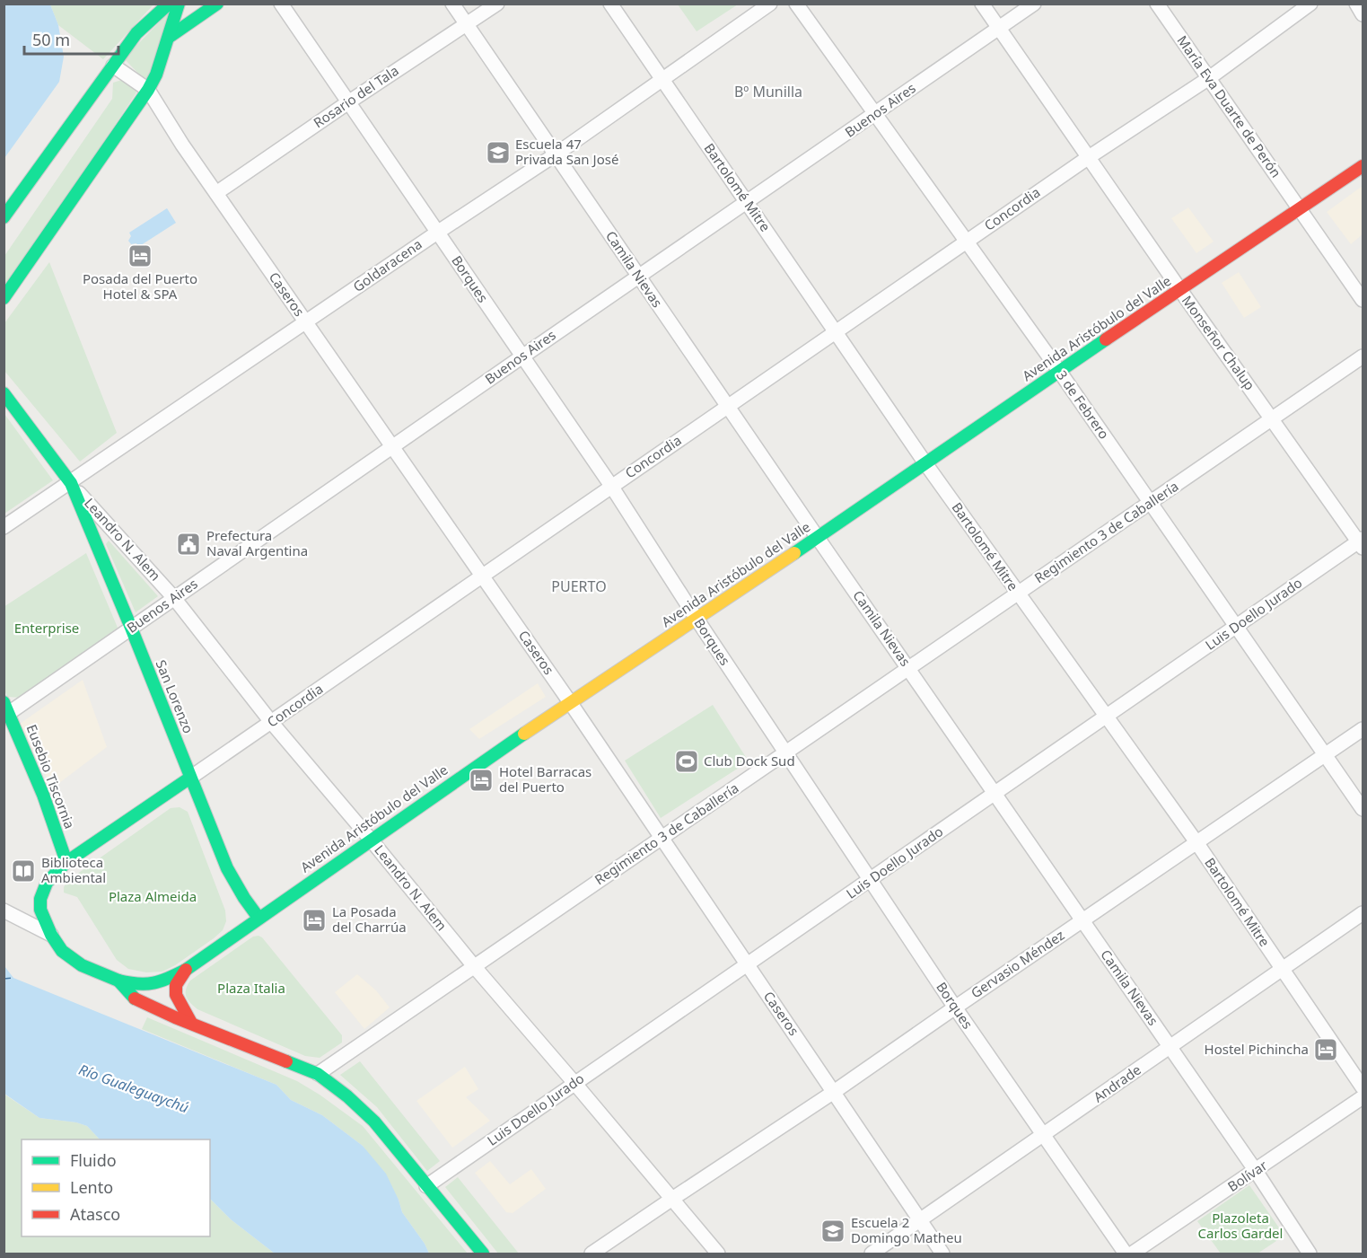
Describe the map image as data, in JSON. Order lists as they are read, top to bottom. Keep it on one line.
{"streets":{"main road":["Concordia","Avenida Aristóbulo del Valle","Leandro N. Alem","San Lorenzo","Eusebio Tiscornia"],"street":["Rosario del Tala","María Eva Duarte de Perón","Buenos Aires","Bartolomé Mitre","Goldaracena","Camila Nievas","Borques","Caseros","Monseñor Chalup","3 de Febrero","Regimiento 3 de Caballería","Luis Doello Jurado","Gervasio Méndez","Andrade","Bolívar"]},"crossings":[["Rosario del Tala","Camila Nievas"],["Rosario del Tala","Borques"],["Rosario del Tala","Caseros"],["María Eva Duarte de Perón","Concordia"],["María Eva Duarte de Perón","Avenida Aristóbulo del Valle"],["Buenos Aires","Bartolomé Mitre"],["Buenos Aires","Camila Nievas"],["Buenos Aires","Borques"],["Buenos Aires","Caseros"],["Buenos Aires","Monseñor Chalup"],["Buenos Aires","3 de Febrero"],["Buenos Aires","Leandro N. Alem"],["Buenos Aires","San Lorenzo"],["Buenos Aires","Eusebio Tiscornia"],["Bartolomé Mitre","Concordia"],["Bartolomé Mitre","Goldaracena"],["Bartolomé Mitre","Avenida Aristóbulo del Valle"],["Bartolomé Mitre","Regimiento 3 de Caballería"],["Bartolomé Mitre","Luis Doello Jurado"],["Bartolomé Mitre","Gervasio Méndez"],["Bartolomé Mitre","Andrade"],["Concordia","Camila Nievas"],["Concordia","Borques"],["Concordia","Caseros"],["Concordia","Avenida Aristóbulo del Valle"],["Concordia","Monseñor Chalup"],["Concordia","3 de Febrero"],["Concordia","Leandro N. Alem"],["Concordia","San Lorenzo"],["Concordia","Eusebio Tiscornia"],["Goldaracena","Camila Nievas"],["Goldaracena","Borques"],["Goldaracena","Caseros"],["Goldaracena","Leandro N. Alem"],["Goldaracena","San Lorenzo"],["Camila Nievas","Avenida Aristóbulo del Valle"],["Camila Nievas","Regimiento 3 de Caballería"],["Camila Nievas","Luis Doello Jurado"],["Camila Nievas","Gervasio Méndez"],["Camila Nievas","Andrade"],["Camila Nievas","Bolívar"],["Borques","Avenida Aristóbulo del Valle"],["Borques","Regimiento 3 de Caballería"],["Borques","Luis Doello Jurado"],["Borques","Gervasio Méndez"],["Borques","Andrade"],["Caseros","Avenida Aristóbulo del Valle"],["Caseros","Regimiento 3 de Caballería"],["Caseros","Luis Doello Jurado"],["Caseros","Gervasio Méndez"],["Caseros","Andrade"],["Avenida Aristóbulo del Valle","Monseñor Chalup"],["Avenida Aristóbulo del Valle","3 de Febrero"],["Avenida Aristóbulo del Valle","Leandro N. Alem"],["Avenida Aristóbulo del Valle","San Lorenzo"],["Monseñor Chalup","Regimiento 3 de Caballería"],["Monseñor Chalup","Luis Doello Jurado"],["3 de Febrero","Regimiento 3 de Caballería"],["3 de Febrero","Luis Doello Jurado"],["3 de Febrero","Gervasio Méndez"],["Regimiento 3 de Caballería","Leandro N. Alem"],["Leandro N. Alem","Luis Doello Jurado"],["Leandro N. Alem","San Lorenzo"],["Leandro N. Alem","Gervasio Méndez"]],"districts":["Bº Munilla","PUERTO"],"water":["Río Gualeguaychú"],"parks":["Enterprise","Plaza Almeida","Plaza Italia","Plazoleta Carlos Gardel"],"places":{"school or university":["Escuela 47 Privada San José","Escuela 2 Domingo Matheu"],"hotel":["Posada del Puerto Hotel & SPA","Hotel Barracas del Puerto","La Posada del Charrúa","Hostel Pichincha"],"public building":["Prefectura Naval Argentina"],"sports":["Club Dock Sud"],"library":["Biblioteca Ambiental"]},"legend":["Fluido","Lento","Atasco"],"scale_bar":"50 m"}
